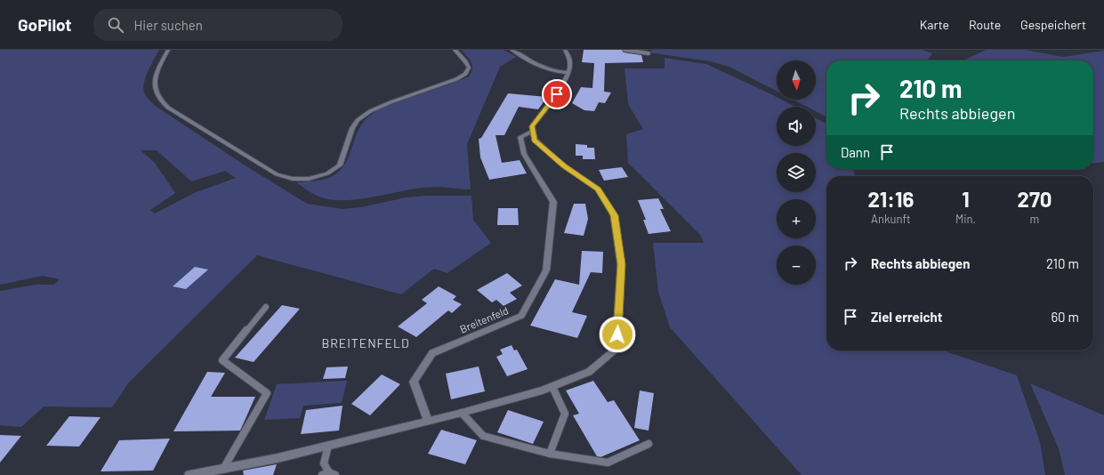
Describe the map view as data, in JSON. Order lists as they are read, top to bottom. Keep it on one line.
{"streets":{"street":["Breitenfeld"]},"districts":["BREITENFELD"],"north":"bottom","page":{"header":"GoPilot","search":"Hier suchen","nav":["Karte","Route","Gespeichert"],"map_buttons":["+","−"],"turn":["210 m","Rechts abbiegen"],"then":"Dann","eta":["21:16","Ankunft","1","Min.","270","m"],"list":[{"name":"Rechts abbiegen","value":"210 m"},{"name":"Ziel erreicht","value":"60 m"}]}}
